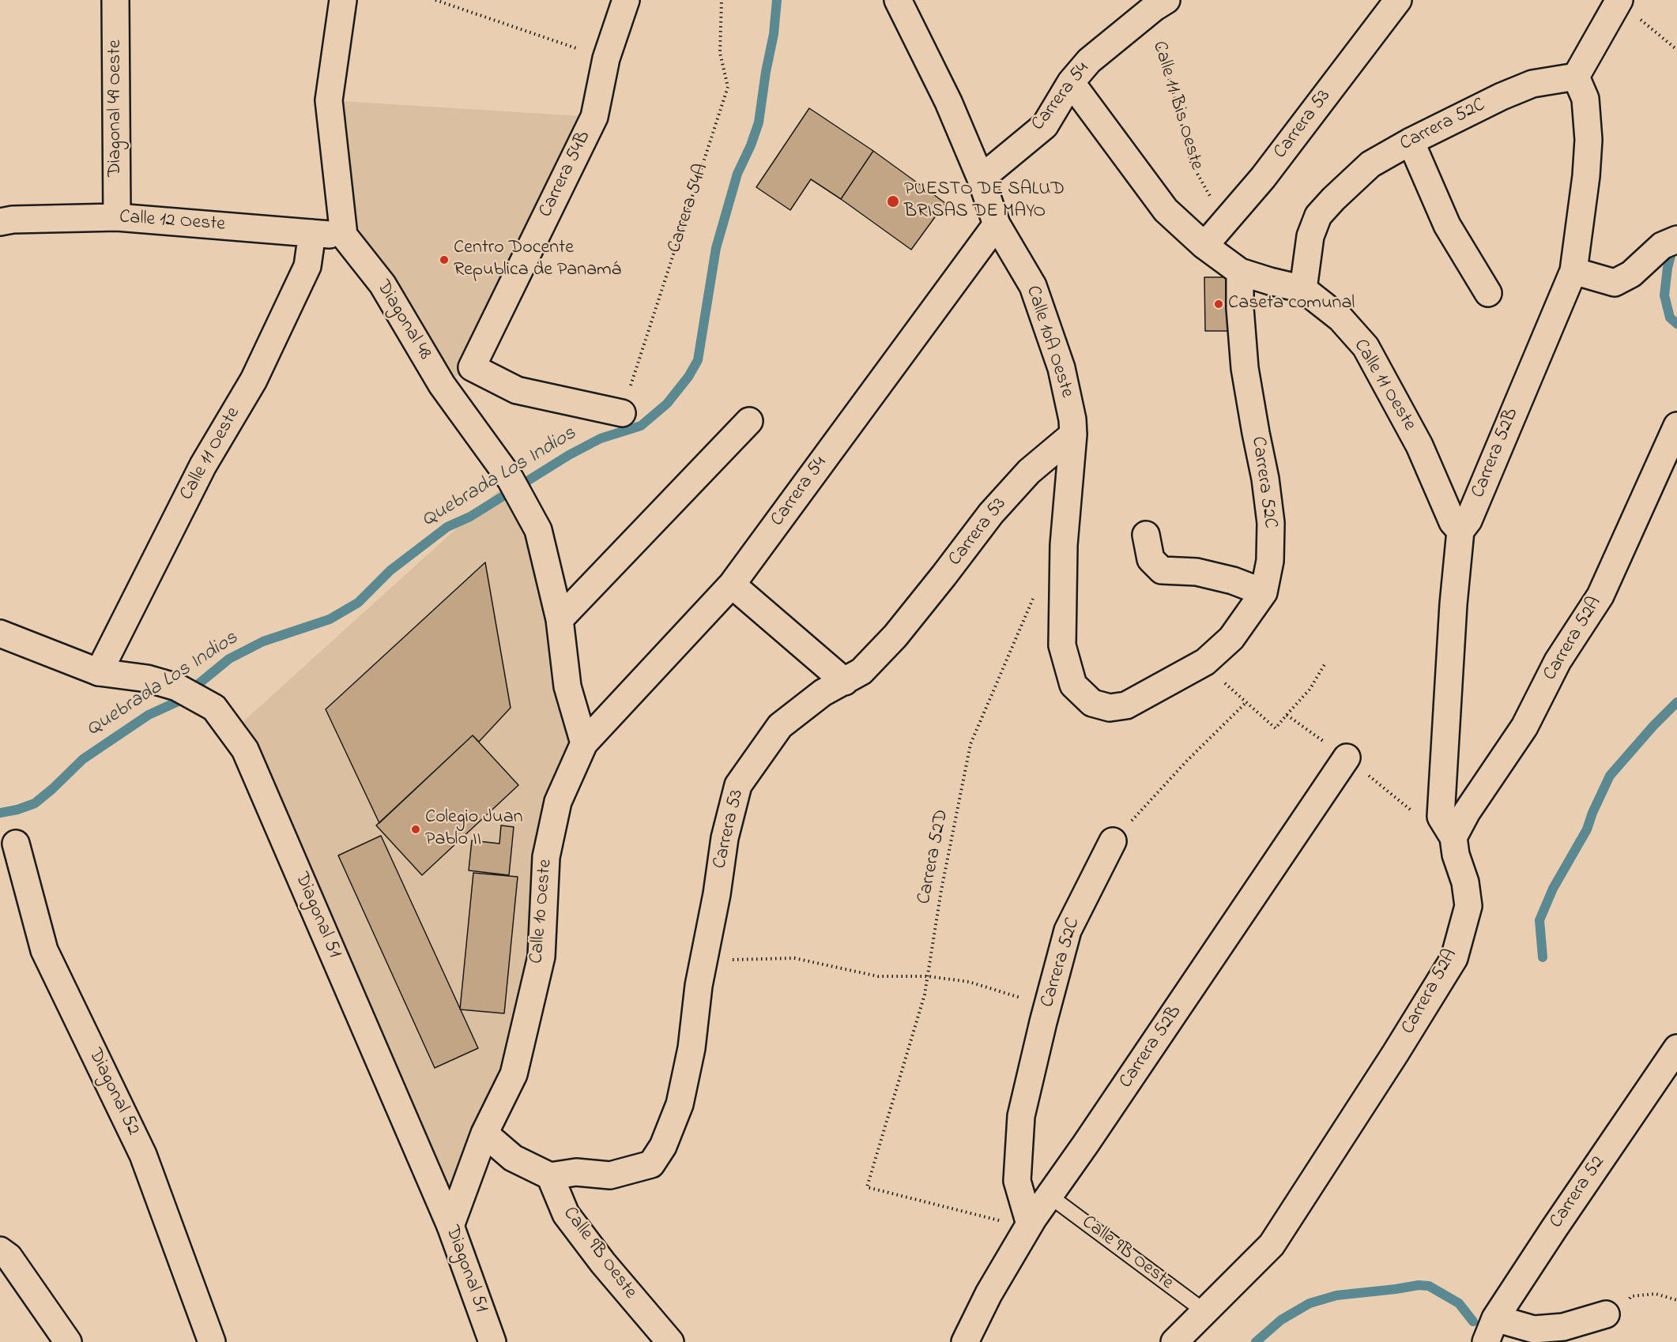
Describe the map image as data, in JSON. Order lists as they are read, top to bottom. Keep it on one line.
{"streets":{"street":["Carrera 54","Diagonal 49 Oeste","Carrera 53","Carrera 52C","Carrera 54B","Calle 12 Oeste","Diagonal 48","Calle 10A Oeste","Calle 11 Oeste","Carrera 52B","Carrera 52A","Calle 10 Oeste","Diagonal 51","Diagonal 52","Carrera 52","Calle 9B Oeste"],"path":["Calle 11 Bis Oeste","Carrera 54A","Carrera 52D"]},"crossings":[["Carrera 54","Calle 11 Bis Oeste"],["Carrera 54","Calle 10A Oeste"],["Carrera 54","Calle 11 Oeste"],["Carrera 54","Calle 10 Oeste"],["Calle 11 Bis Oeste","Carrera 53"],["Diagonal 49 Oeste","Calle 12 Oeste"],["Carrera 53","Calle 10A Oeste"],["Carrera 53","Calle 11 Oeste"],["Carrera 53","Calle 9B Oeste"],["Carrera 52C","Calle 10A Oeste"],["Carrera 52C","Calle 11 Oeste"],["Carrera 52C","Carrera 52B"],["Carrera 52C","Carrera 52D"],["Calle 12 Oeste","Diagonal 48"],["Calle 12 Oeste","Calle 11 Oeste"],["Calle 11 Oeste","Carrera 52B"],["Calle 11 Oeste","Diagonal 51"],["Carrera 52B","Carrera 52A"],["Carrera 52B","Carrera 52D"],["Carrera 52B","Calle 9B Oeste"],["Carrera 52A","Calle 9B Oeste"],["Calle 10 Oeste","Diagonal 51"]],"water":["Quebrada Los Indios"],"places":["PUESTO DE SALUD BRISAS DE MAYO","Centro Docente Republica de Panamá","Caseta comunal","Colegio Juan Pablo II"]}
